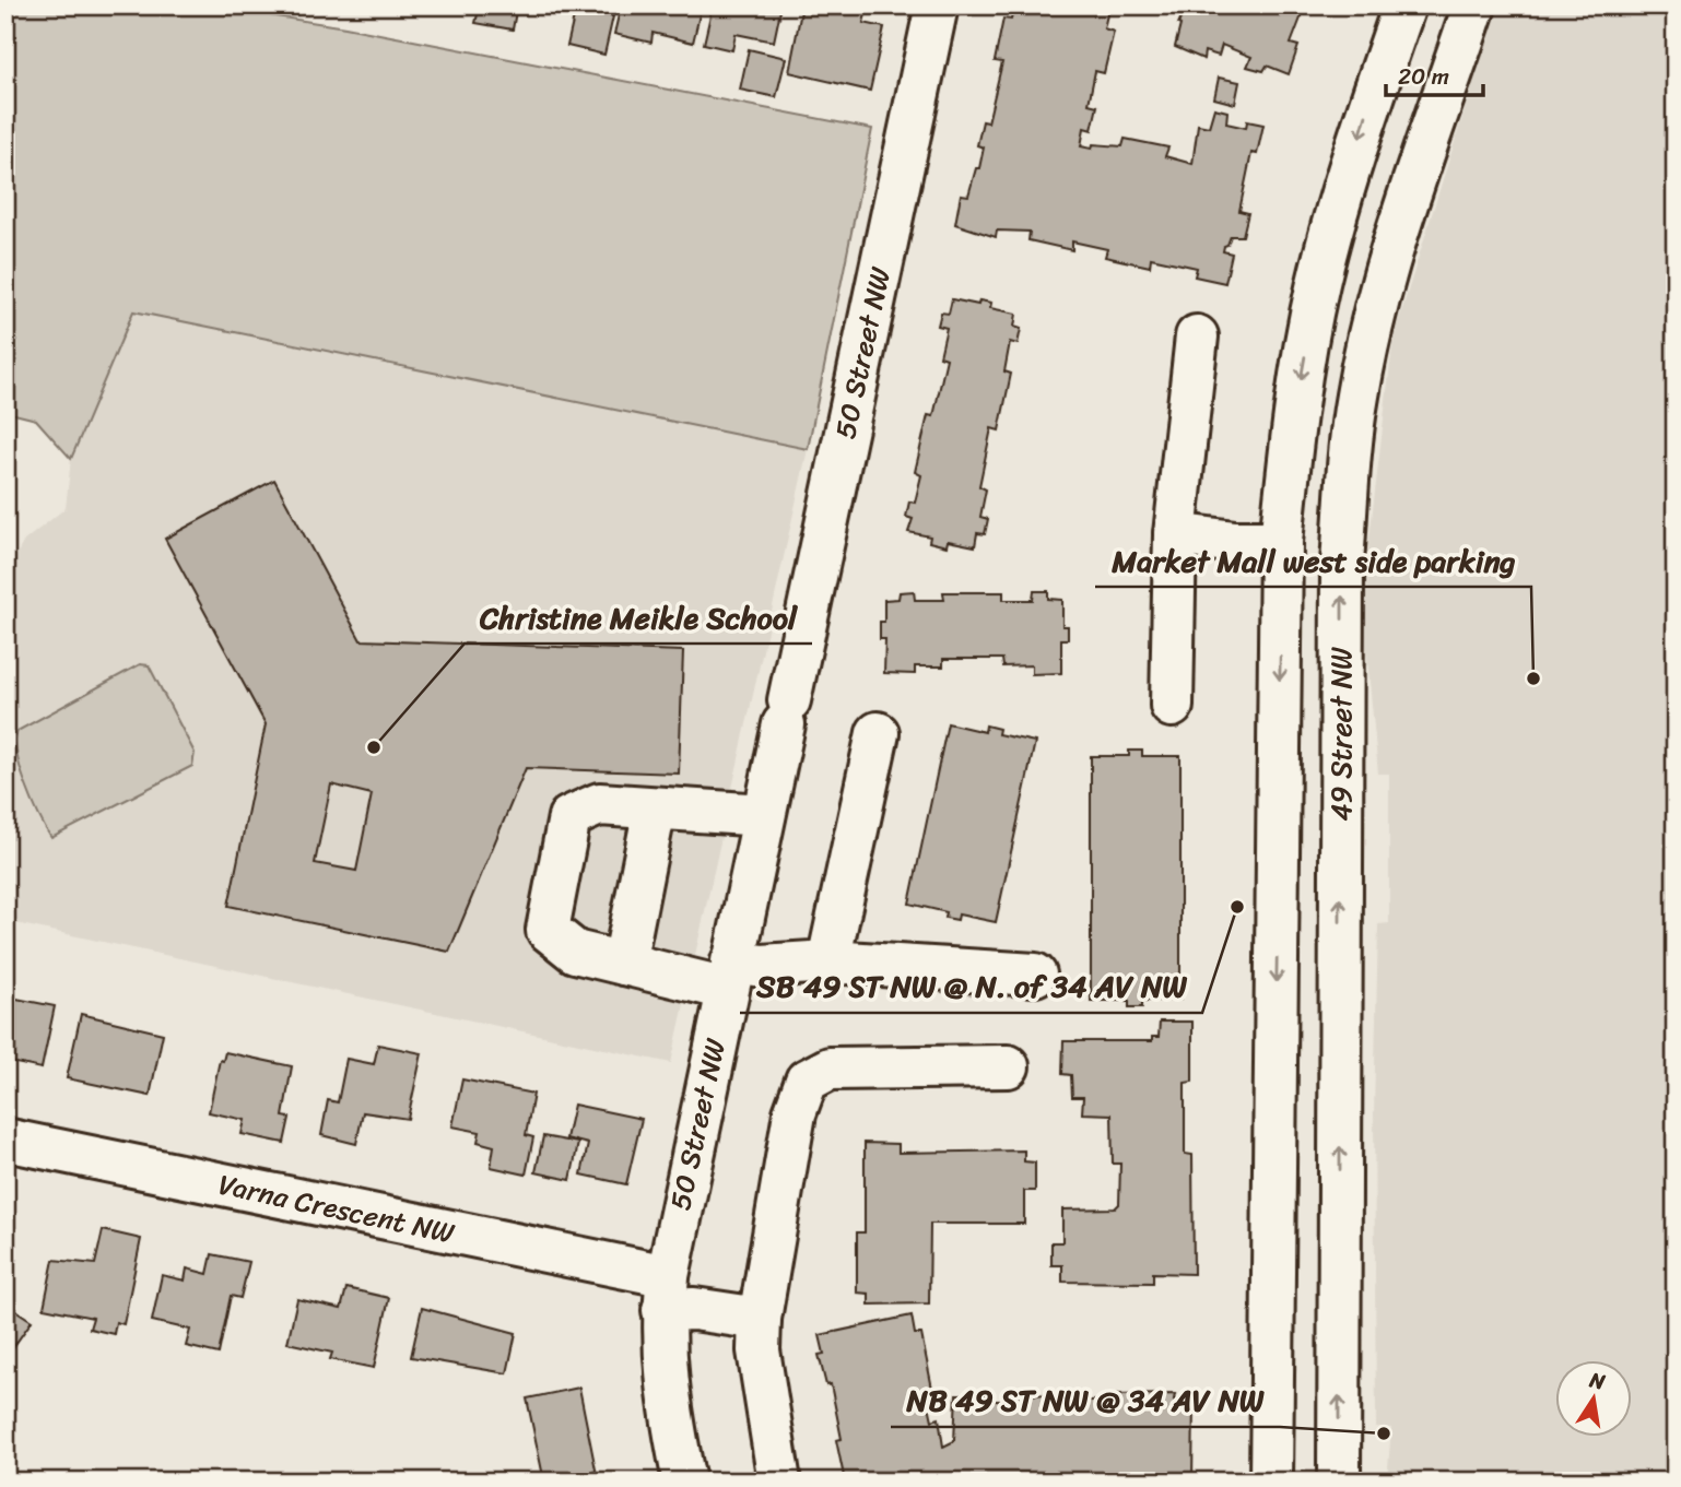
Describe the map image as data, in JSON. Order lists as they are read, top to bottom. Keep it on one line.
{"streets":{"street":["50 Street NW","49 Street NW","Varna Crescent NW"]},"crossings":[["50 Street NW","Varna Crescent NW"]],"places":["Market Mall west side parking","Christine Meikle School","SB 49 ST NW @ N. of 34 AV NW","NB 49 ST NW @ 34 AV NW"],"scale_bar":"20 m","north":"top"}
